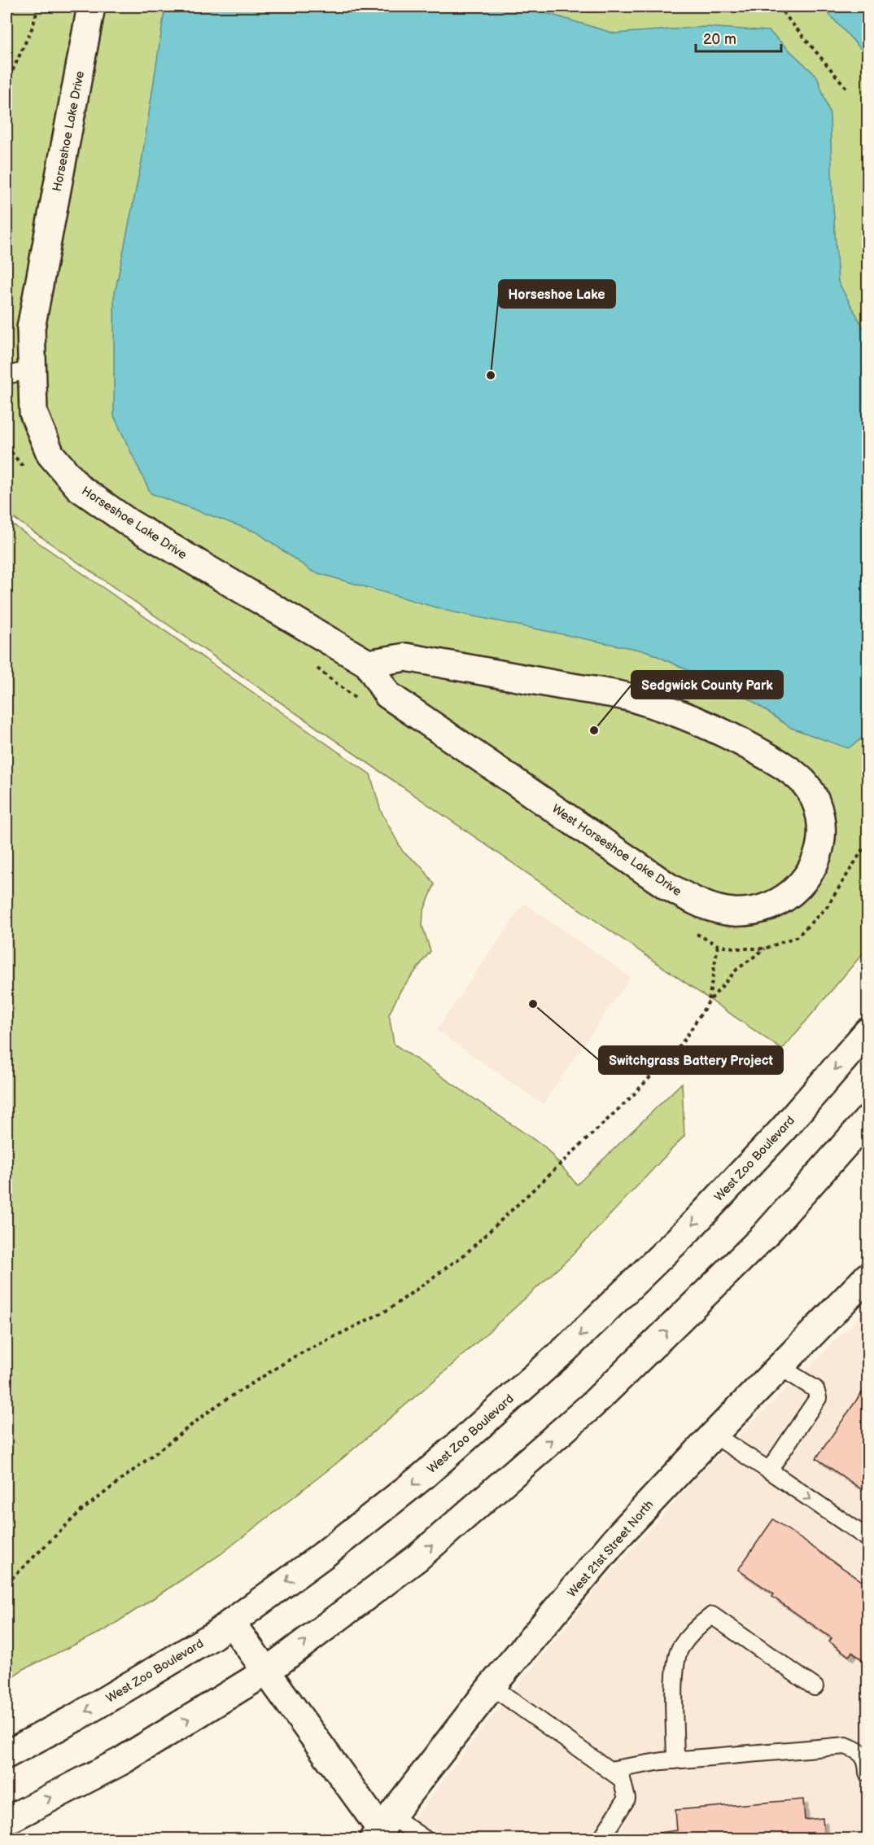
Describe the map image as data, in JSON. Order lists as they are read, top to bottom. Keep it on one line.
{"streets":{"street":["Horseshoe Lake Drive","West Horseshoe Lake Drive","West Zoo Boulevard","West 21st Street North"]},"crossings":[["Horseshoe Lake Drive","West Horseshoe Lake Drive"]],"places":["Horseshoe Lake","Sedgwick County Park","Switchgrass Battery Project"],"scale_bar":"20 m"}
